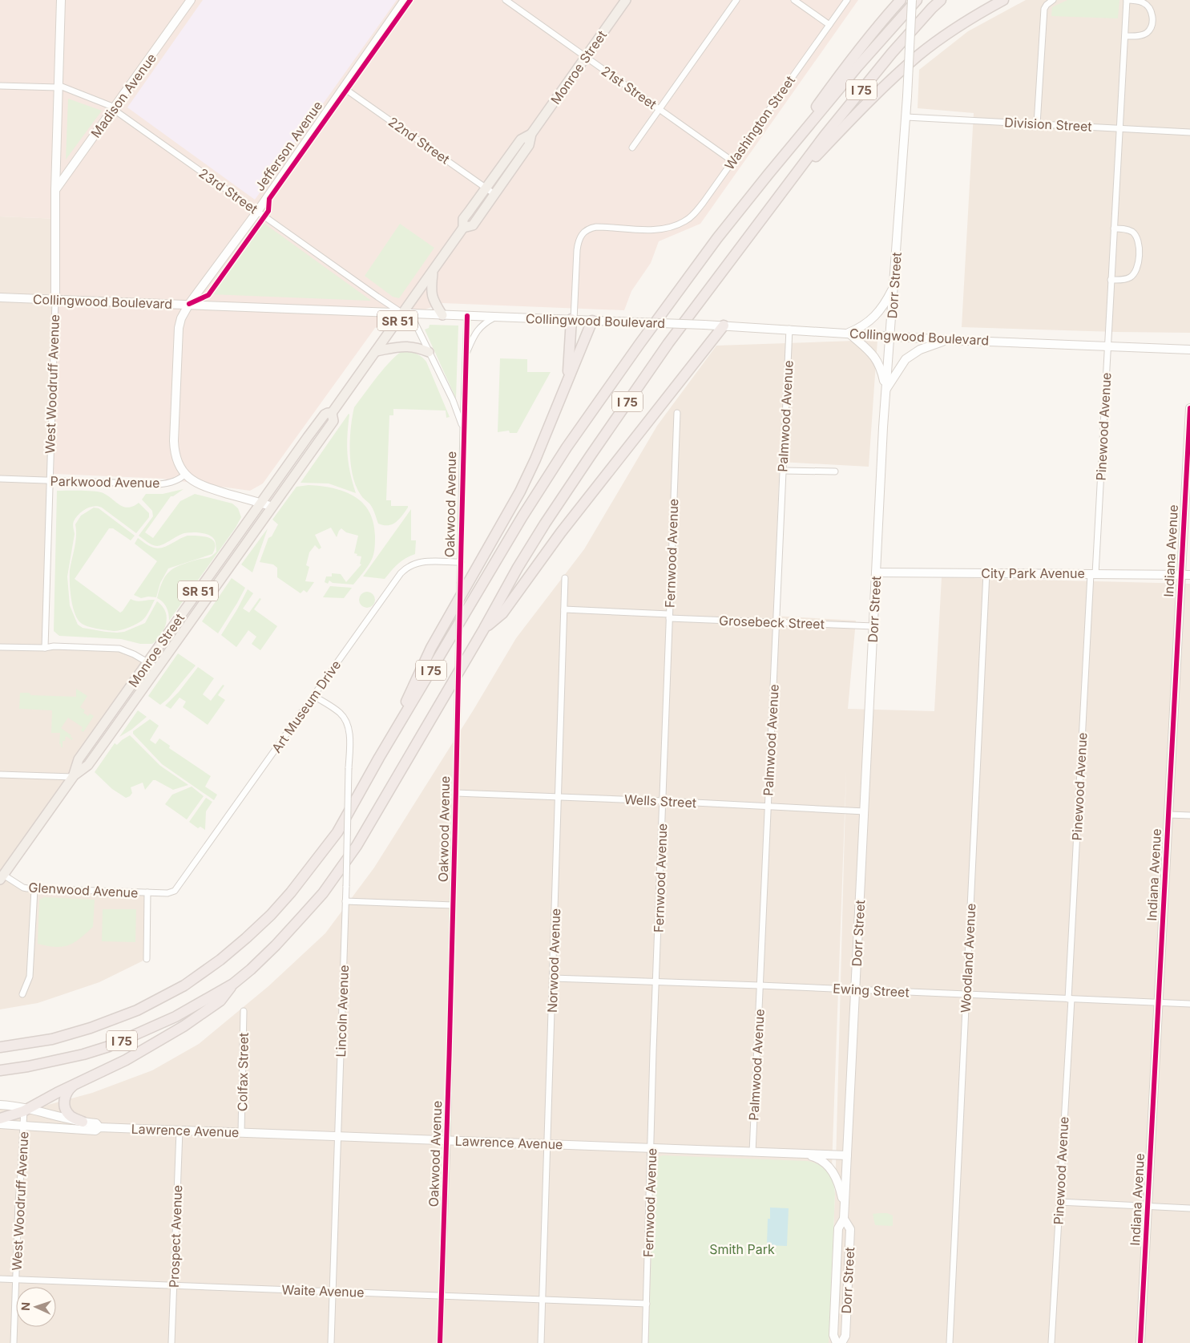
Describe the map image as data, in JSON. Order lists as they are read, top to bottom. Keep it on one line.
{"streets":{"highway":["I 75"],"main road":["Monroe Street","SR 51"],"street":["21st Street","Madison Avenue","Washington Street","Division Street","22nd Street","Jefferson Avenue","23rd Street","Dorr Street","Collingwood Boulevard","West Woodruff Avenue","Palmwood Avenue","Pinewood Avenue","Parkwood Avenue","Oakwood Avenue","Indiana Avenue","Fernwood Avenue","City Park Avenue","Grosebeck Street","Art Museum Drive","Wells Street","Glenwood Avenue","Woodland Avenue","Norwood Avenue","Ewing Street","Lincoln Avenue","Colfax Street","Lawrence Avenue","Prospect Avenue","Waite Avenue"]},"crossings":[["Monroe Street","21st Street"],["Monroe Street","22nd Street"],["Monroe Street","23rd Street"],["Monroe Street","Collingwood Boulevard"],["Monroe Street","Oakwood Avenue"],["Monroe Street","Glenwood Avenue"],["21st Street","Washington Street"],["Madison Avenue","23rd Street"],["Madison Avenue","West Woodruff Avenue"],["Washington Street","Collingwood Boulevard"],["Division Street","Dorr Street"],["Division Street","Pinewood Avenue"],["22nd Street","Jefferson Avenue"],["Jefferson Avenue","23rd Street"],["Jefferson Avenue","Collingwood Boulevard"],["Jefferson Avenue","Parkwood Avenue"],["23rd Street","Collingwood Boulevard"],["23rd Street","West Woodruff Avenue"],["23rd Street","Oakwood Avenue"],["Dorr Street","Collingwood Boulevard"],["Dorr Street","City Park Avenue"],["Dorr Street","Grosebeck Street"],["Dorr Street","Wells Street"],["Dorr Street","Ewing Street"],["Dorr Street","Lawrence Avenue"],["Collingwood Boulevard","West Woodruff Avenue"],["Collingwood Boulevard","Palmwood Avenue"],["Collingwood Boulevard","Pinewood Avenue"],["Collingwood Boulevard","Oakwood Avenue"],["West Woodruff Avenue","Parkwood Avenue"],["West Woodruff Avenue","Lawrence Avenue"],["West Woodruff Avenue","Waite Avenue"],["Palmwood Avenue","Grosebeck Street"],["Palmwood Avenue","Wells Street"],["Palmwood Avenue","Ewing Street"],["Palmwood Avenue","Lawrence Avenue"],["Pinewood Avenue","City Park Avenue"],["Pinewood Avenue","Ewing Street"],["Oakwood Avenue","Art Museum Drive"],["Oakwood Avenue","Wells Street"],["Oakwood Avenue","Lawrence Avenue"],["Oakwood Avenue","Waite Avenue"],["Indiana Avenue","City Park Avenue"],["Indiana Avenue","Ewing Street"],["Fernwood Avenue","Grosebeck Street"],["Fernwood Avenue","Wells Street"],["Fernwood Avenue","Ewing Street"],["Fernwood Avenue","Lawrence Avenue"],["Fernwood Avenue","Waite Avenue"],["City Park Avenue","Woodland Avenue"],["Grosebeck Street","Norwood Avenue"],["Art Museum Drive","Glenwood Avenue"],["Art Museum Drive","Lincoln Avenue"],["Wells Street","Norwood Avenue"],["Woodland Avenue","Ewing Street"],["Norwood Avenue","Ewing Street"],["Norwood Avenue","Lawrence Avenue"],["Norwood Avenue","Waite Avenue"],["Lincoln Avenue","Lawrence Avenue"],["Lincoln Avenue","Waite Avenue"],["Colfax Street","Lawrence Avenue"],["Lawrence Avenue","Prospect Avenue"],["Prospect Avenue","Waite Avenue"]],"parks":["Smith Park"],"north":"left"}
